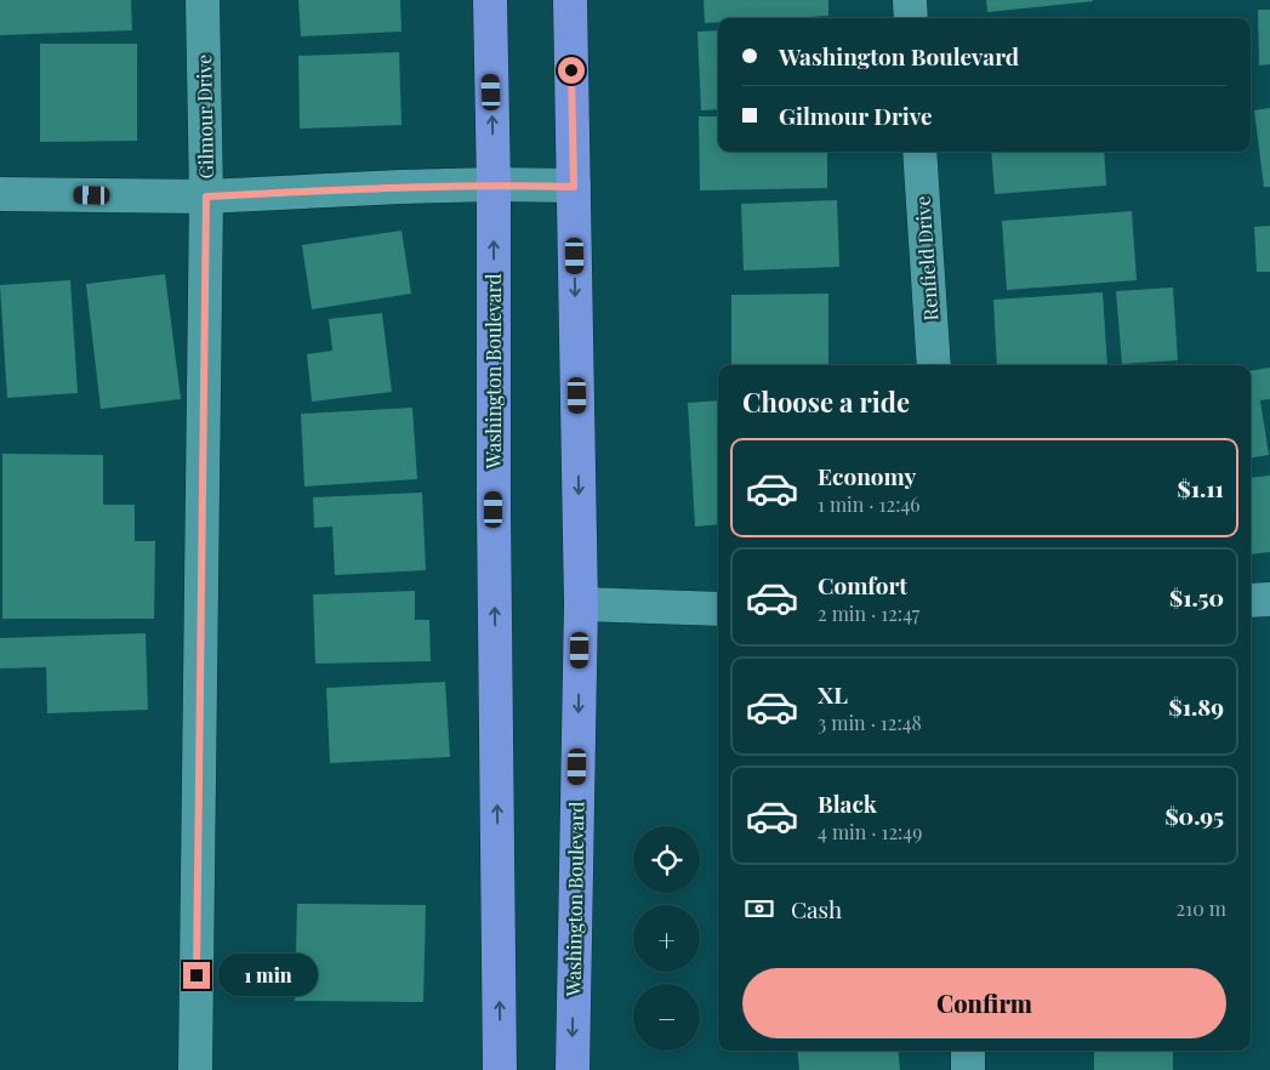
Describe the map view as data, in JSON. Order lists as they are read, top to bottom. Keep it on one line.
{"streets":{"highway":["Washington Boulevard"],"street":["Gilmour Drive","Renfield Drive"]},"page":{"banner":["Washington Boulevard","Gilmour Drive"],"heading":"Choose a ride","list":[{"name":"Economy","note":"1 min · 12:46","value":"$1.11"},{"name":"Comfort","note":"2 min · 12:47","value":"$1.50"},{"name":"XL","note":"3 min · 12:48","value":"$1.89"},{"name":"Black","note":"4 min · 12:49","value":"$0.95"}],"map_buttons":["+","−"],"pay":["Cash","210 m"],"bubble":"1 min","buttons":"Confirm"}}
